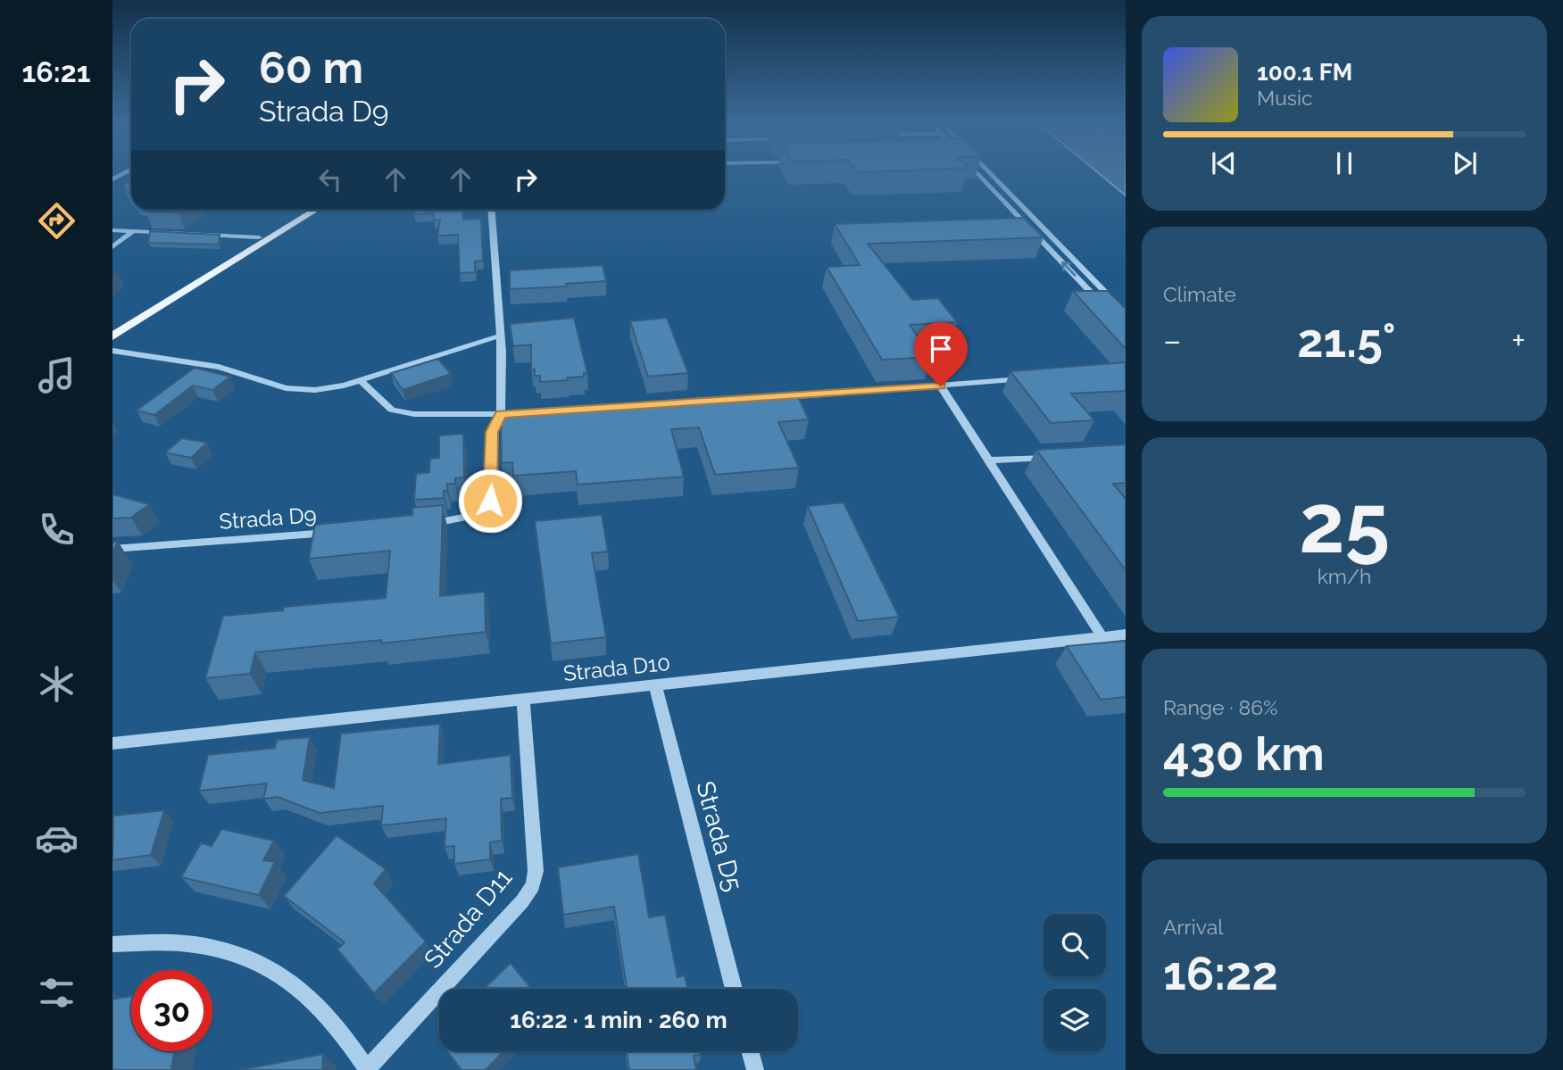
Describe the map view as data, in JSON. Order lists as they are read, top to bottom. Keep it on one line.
{"streets":{"street":["Strada D9","Strada D10","Strada D5","Strada D11"]},"crossings":[["Strada D10","Strada D5"],["Strada D10","Strada D11"]],"page":{"tabs":"16:21","turn":["60 m","Strada D9"],"song":["100.1 FM","Music"],"tile":["Climate",["25","km/h"],["Range · 86%","430 km"],["Arrival","16:22"]],"heat":["−","21.5°","+"],"limit":"30","trip":"16:22 · 1 min · 260 m"}}
